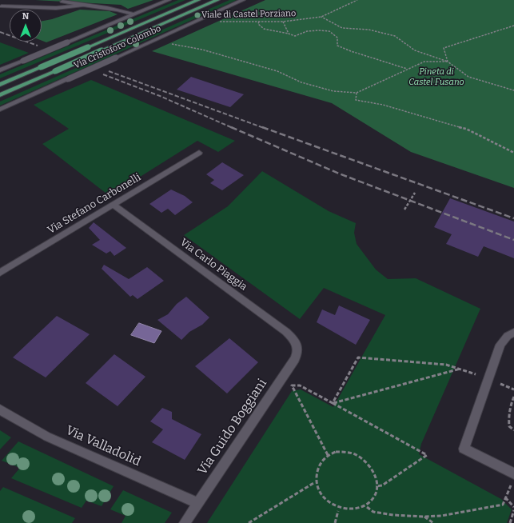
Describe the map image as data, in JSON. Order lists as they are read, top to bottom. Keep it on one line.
{"streets":{"main road":["Via Cristoforo Colombo"],"street":["Via Stefano Carbonelli","Via Carlo Piaggia","Via Guido Boggiani","Via Valladolid"],"path":["Viale di Castel Porziano"]},"crossings":[["Via Stefano Carbonelli","Via Carlo Piaggia"],["Via Carlo Piaggia","Via Guido Boggiani"],["Via Guido Boggiani","Via Valladolid"]],"parks":["Pineta di Castel Fusano"],"north":"top"}
